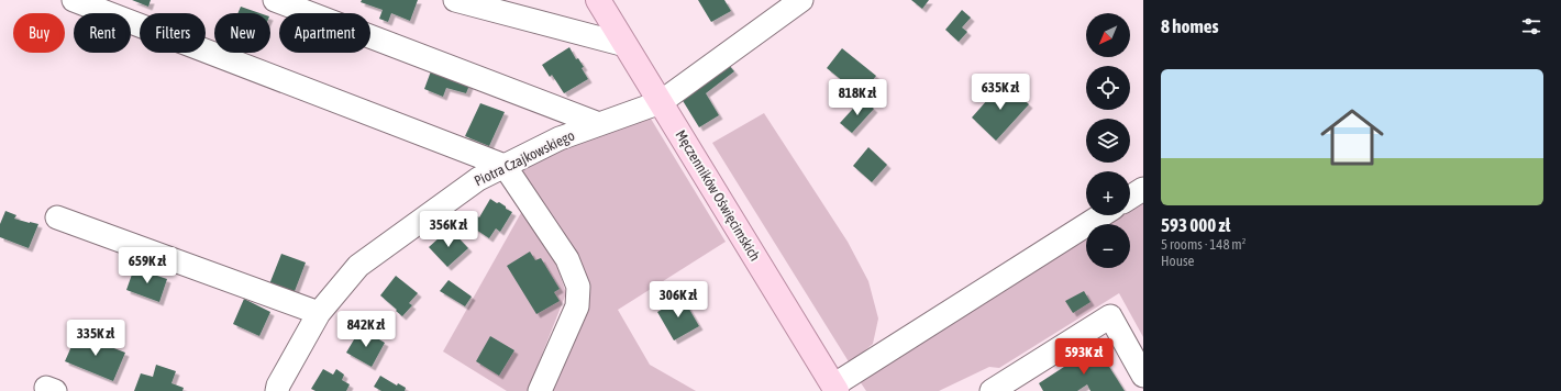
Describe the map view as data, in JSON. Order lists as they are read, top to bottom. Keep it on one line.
{"streets":{"main road":["Męczenników Oświęcimskich"],"street":["Piotra Czajkowskiego"]},"crossings":[["Piotra Czajkowskiego","Męczenników Oświęcimskich"]],"north":"bottom left","page":{"heading":"8 homes","map_buttons":["+","−"],"chip":["Buy","Rent","Filters","New","Apartment"],"list":[{"name":"593 000 zł","note":"5 rooms · 148 m² · House"}],"price":["635K zł","818K zł","356K zł","659K zł","306K zł","842K zł","335K zł","593K zł"]}}
